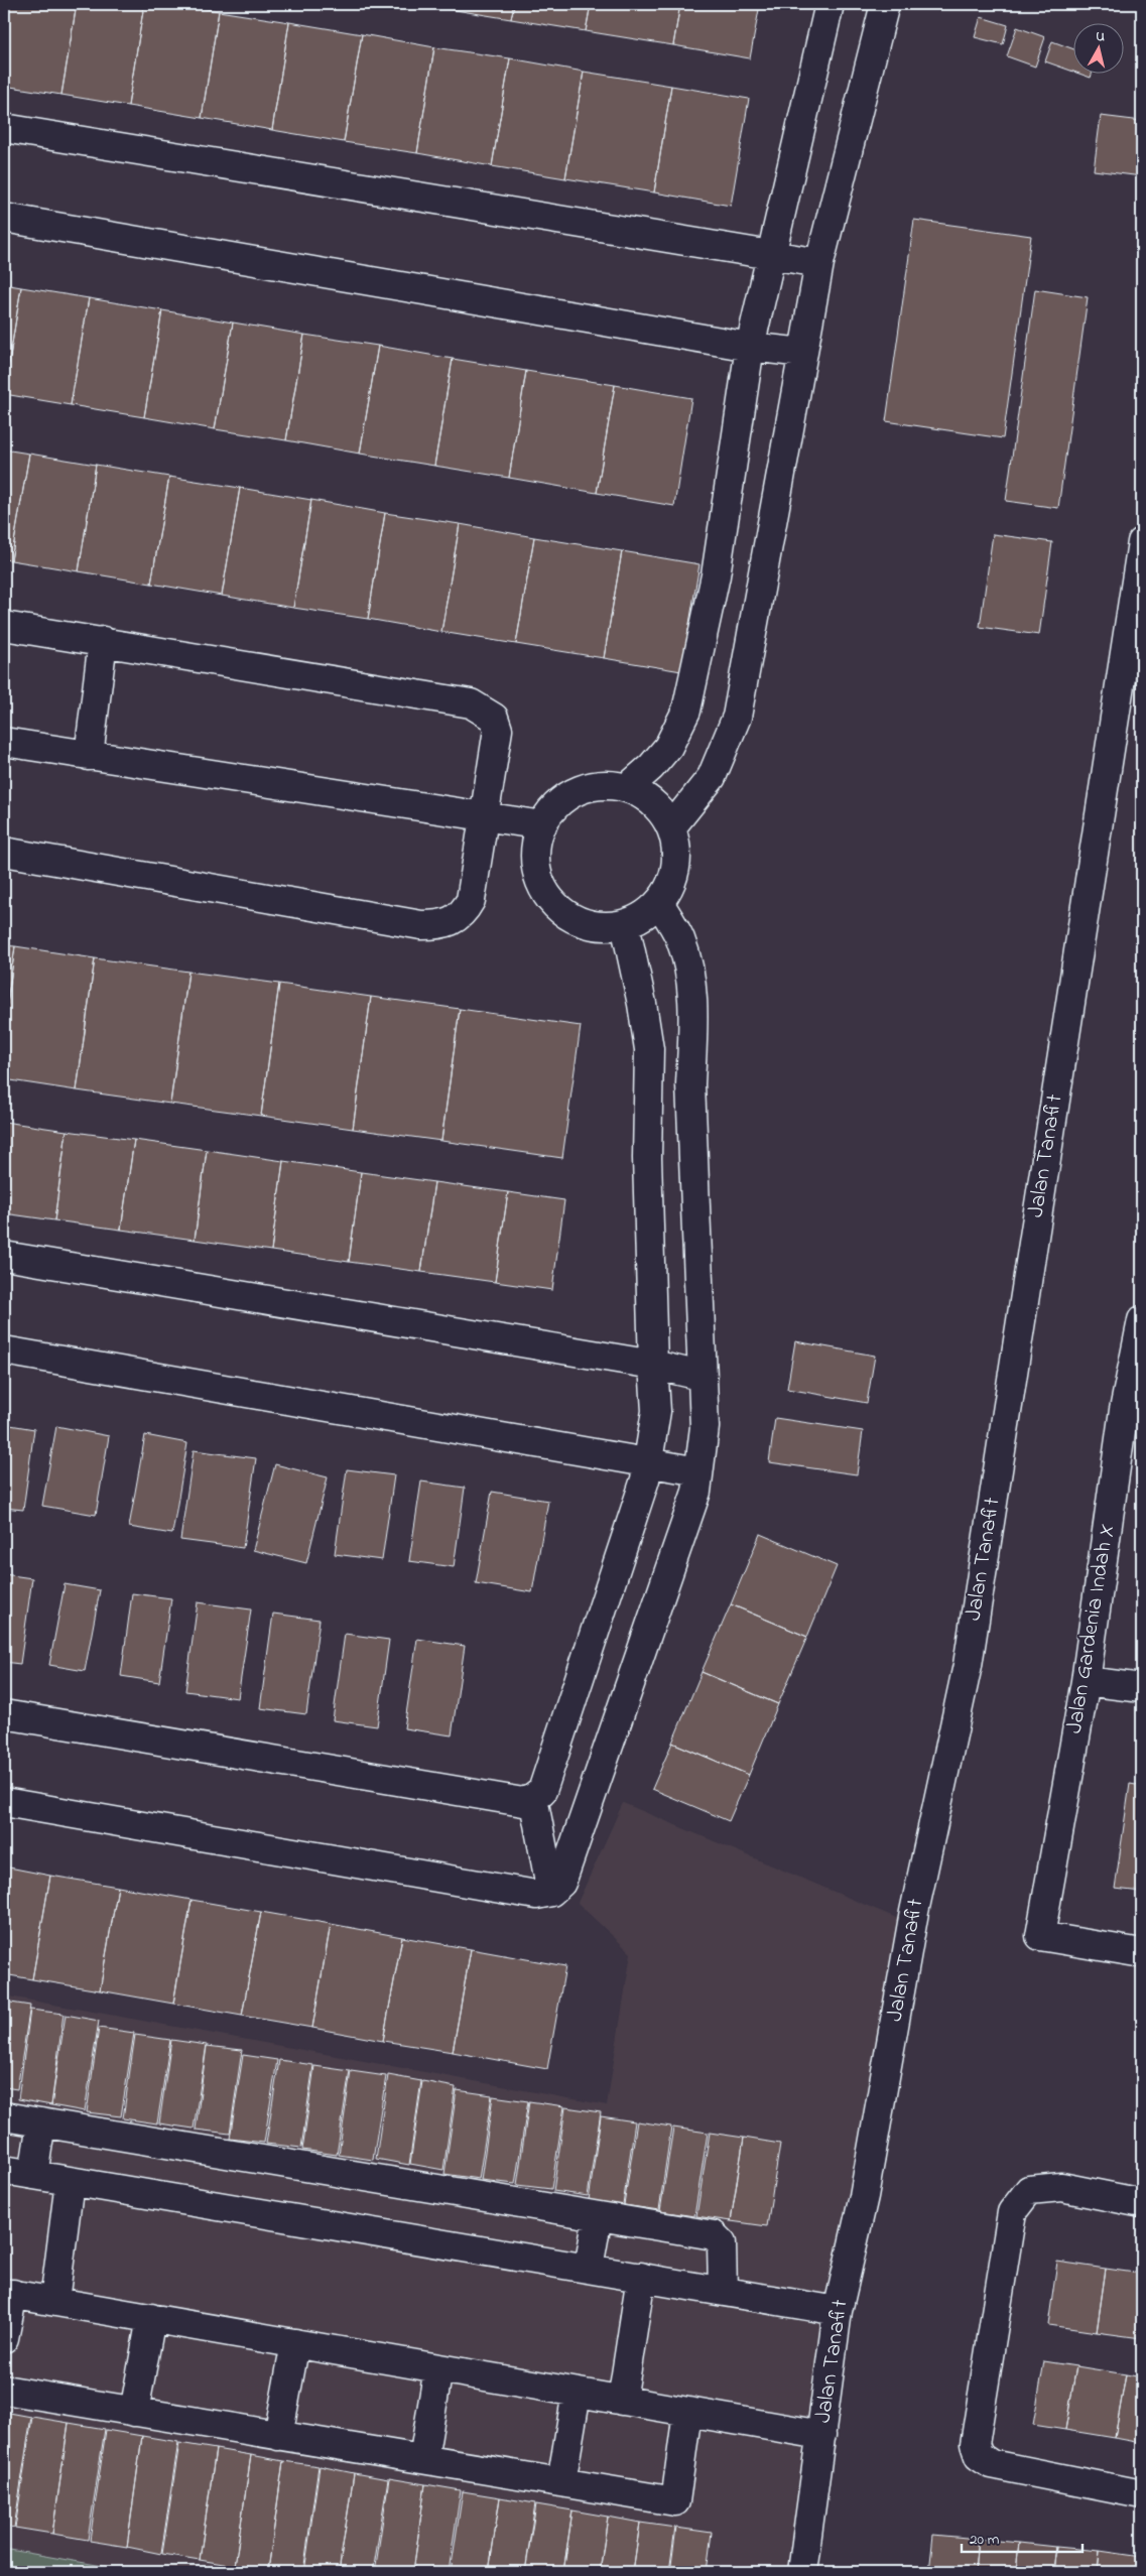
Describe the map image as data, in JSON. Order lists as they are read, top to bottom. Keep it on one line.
{"streets":{"street":["Jalan Tanafit","Jalan Gardenia Indah X"]},"scale_bar":"20 m","north":"top"}
